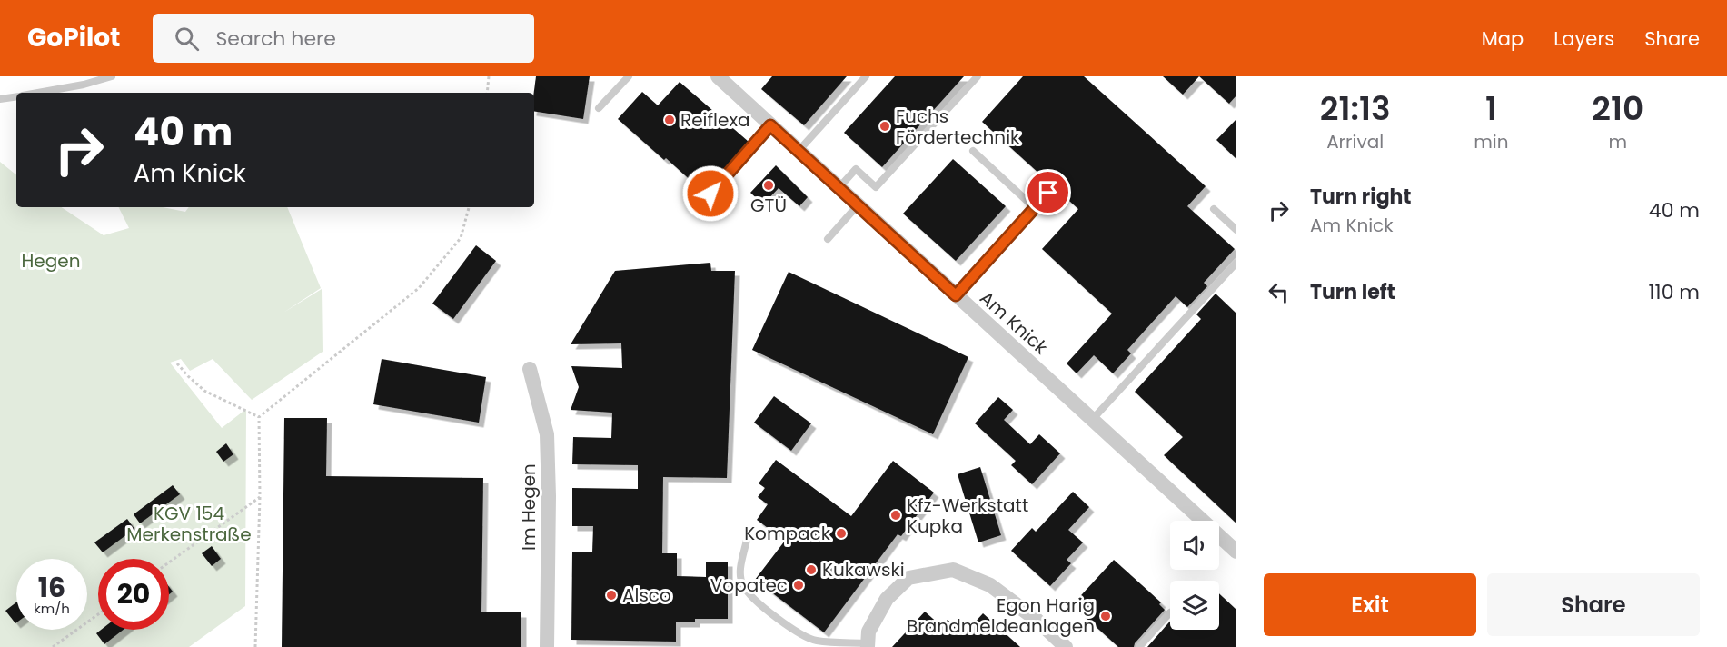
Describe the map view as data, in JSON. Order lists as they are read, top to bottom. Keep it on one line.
{"streets":{"street":["Am Knick","Im Hegen"]},"parks":["Hegen","KGV 154 Merkenstraße"],"places":["Reiflexa","Fuchs Fördertechnik","GTÜ","Kfz-Werkstatt Kupka","Kompack","Kukawski","Vopatec","Alsco","Egon Harig Brandmeldeanlagen"],"page":{"header":"GoPilot","search":"Search here","nav":["Map","Layers","Share"],"eta":["21:13","Arrival","1","min","210","m"],"turn":["40 m","Am Knick"],"list":[{"name":"Turn right","note":"Am Knick","value":"40 m"},{"name":"Turn left","value":"110 m"}],"speed":"16 km/h","limit":"20","buttons":["Exit","Share"]}}
